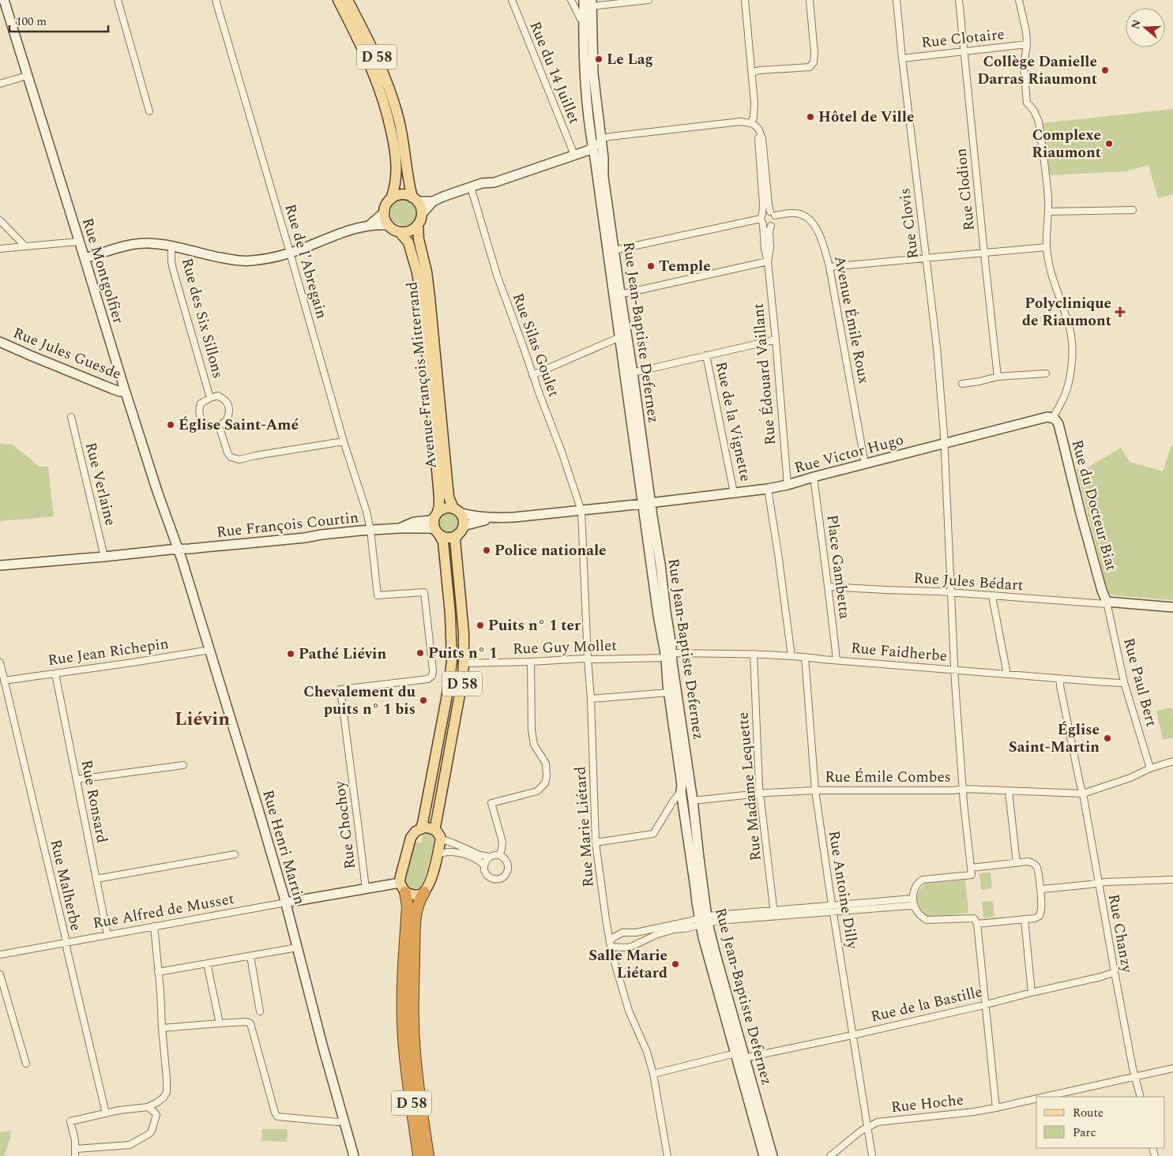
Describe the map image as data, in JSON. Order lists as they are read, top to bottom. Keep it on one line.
{"streets":{"highway":["D 58"],"main road":["Avenue François Mitterrand"],"street":["Rue Clotaire","Rue du 14 Juillet","Rue Clodion","Rue Clovis","Rue de l'Abregain","Rue Montgolfier","Rue des Six Sillons","Avenue Émile Roux","Rue Jean-Baptiste Defernez","Rue Silas Goulet","Rue Jules Guesde","Rue Édouard Vaillant","Rue de la Vignette","Rue Victor Hugo","Rue Verlaine","Rue du Docteur Biat","Rue François Courtin","Place Gambetta","Rue Jules Bédart","Rue Guy Mollet","Rue Jean Richepin","Rue Faidherbe","Rue Paul Bert","Rue Émile Combes","Rue Madame Lequette","Rue Ronsard","Rue Chochoy","Rue Marie Liétard","Rue Henri Martin","Rue Malherbe","Rue Antoine Dilly","Rue Alfred de Musset","Rue Chanzy","Rue de la Bastille","Rue Hoche"]},"crossings":[["Rue Clotaire","Rue Clodion"],["Rue Clotaire","Rue Clovis"],["D 58","Avenue François Mitterrand"],["D 58","Rue Guy Mollet"],["Rue Clovis","Rue Victor Hugo"],["Rue Clovis","Rue Jules Bédart"],["Rue Clovis","Rue Faidherbe"],["Rue Clovis","Rue Émile Combes"],["Rue de l'Abregain","Rue François Courtin"],["Rue de l'Abregain","Rue Chochoy"],["Rue Montgolfier","Rue Jules Guesde"],["Rue Montgolfier","Rue François Courtin"],["Rue Montgolfier","Rue Henri Martin"],["Avenue Émile Roux","Rue Édouard Vaillant"],["Avenue Émile Roux","Rue Victor Hugo"],["Rue Jean-Baptiste Defernez","Rue Victor Hugo"],["Rue Jean-Baptiste Defernez","Rue Guy Mollet"],["Rue Jean-Baptiste Defernez","Rue Faidherbe"],["Rue Jean-Baptiste Defernez","Rue Émile Combes"],["Rue Jean-Baptiste Defernez","Rue de la Bastille"],["Rue Silas Goulet","Rue Marie Liétard"],["Rue Édouard Vaillant","Rue Victor Hugo"],["Rue de la Vignette","Rue Victor Hugo"],["Rue Victor Hugo","Rue du Docteur Biat"],["Rue Victor Hugo","Place Gambetta"],["Rue Verlaine","Rue François Courtin"],["Rue du Docteur Biat","Rue Jules Bédart"],["Rue du Docteur Biat","Rue Paul Bert"],["Rue François Courtin","Rue Chochoy"],["Rue François Courtin","Rue Henri Martin"],["Place Gambetta","Rue Jules Bédart"],["Place Gambetta","Rue Faidherbe"],["Rue Jules Bédart","Rue Paul Bert"],["Rue Guy Mollet","Rue Faidherbe"],["Rue Guy Mollet","Rue Marie Liétard"],["Rue Jean Richepin","Rue Ronsard"],["Rue Jean Richepin","Rue Henri Martin"],["Rue Jean Richepin","Rue Malherbe"],["Rue Faidherbe","Rue Paul Bert"],["Rue Faidherbe","Rue Madame Lequette"],["Rue Faidherbe","Rue Antoine Dilly"],["Rue Faidherbe","Rue Chanzy"],["Rue Émile Combes","Rue Madame Lequette"],["Rue Émile Combes","Rue Antoine Dilly"],["Rue Émile Combes","Rue Chanzy"],["Rue Ronsard","Rue Alfred de Musset"],["Rue Marie Liétard","Rue de la Bastille"],["Rue Henri Martin","Rue Alfred de Musset"],["Rue Malherbe","Rue Alfred de Musset"],["Rue Antoine Dilly","Rue de la Bastille"],["Rue Antoine Dilly","Rue Hoche"],["Rue Chanzy","Rue de la Bastille"]],"districts":["Liévin"],"places":{"other":["Le Lag","Collège Danielle Darras Riaumont","Hôtel de Ville","Complexe Riaumont","Temple","Église Saint-Amé","Police nationale","Puits n° 1 ter","Puits n° 1","Pathé Liévin","Chevalement du puits n° 1 bis","Église Saint-Martin","Salle Marie Liétard"],"health":["Polyclinique de Riaumont"]},"legend":["Route","Parc"],"scale_bar":"100 m","north":"left"}
